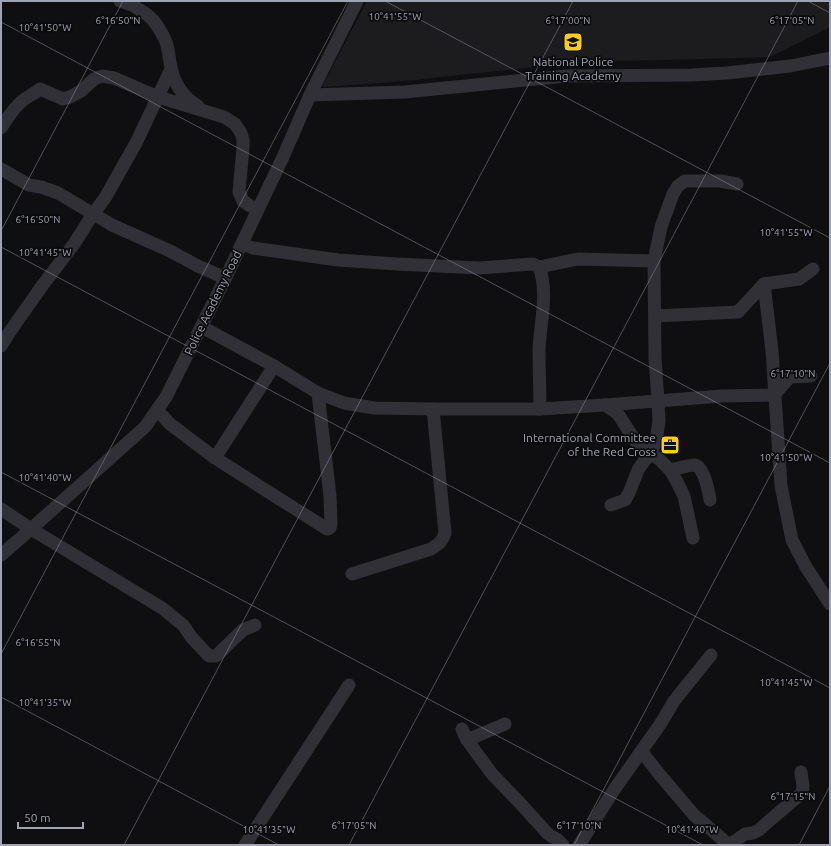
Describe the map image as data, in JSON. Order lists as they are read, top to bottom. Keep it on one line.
{"streets":{"street":["Police Academy Road"]},"places":{"school or university":["National Police Training Academy"],"office":["International Committee of the Red Cross"]},"scale_bar":"50 m","coordinates":["10°41'55\"W","6°16'50\"N","6°17'00\"N","6°17'05\"N","10°41'50\"W","10°41'45\"W","6°17'10\"N","10°41'40\"W","6°16'55\"N","10°41'35\"W","6°17'15\"N"]}
